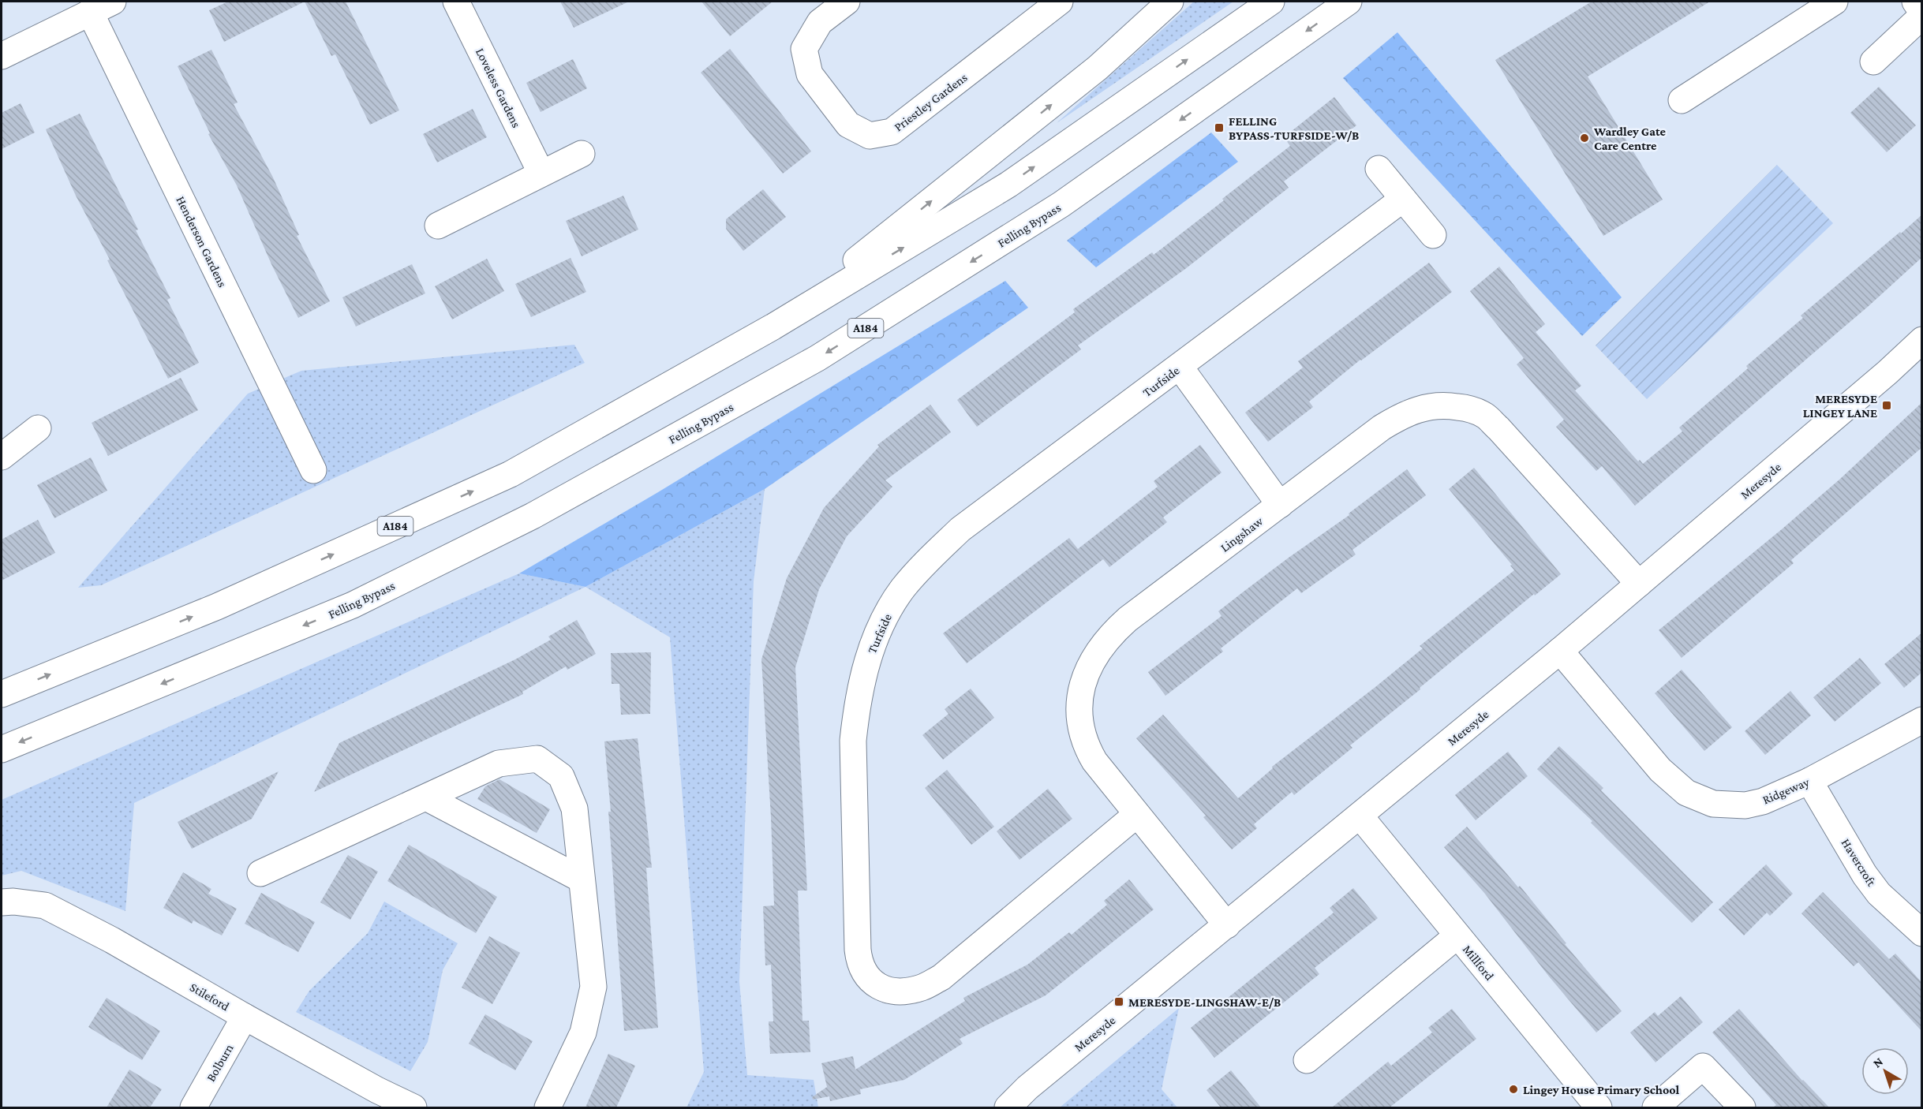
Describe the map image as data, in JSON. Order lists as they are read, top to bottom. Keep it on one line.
{"streets":{"main road":["Loveless Gardens","Priestley Gardens","Felling Bypass","Henderson Gardens","A184","Turfside","Meresyde","Lingshaw","Ridgeway","Havercroft","Millford","Stileford","Bolburn"]},"crossings":[["Turfside","Lingshaw"],["Meresyde","Lingshaw"],["Meresyde","Ridgeway"],["Meresyde","Millford"],["Ridgeway","Havercroft"],["Stileford","Bolburn"]],"places":{"transit":["FELLING BYPASS-TURFSIDE-W/B","MERESYDE LINGEY LANE","MERESYDE-LINGSHAW-E/B"],"other":["Wardley Gate Care Centre","Lingey House Primary School"]},"north":"top left"}
